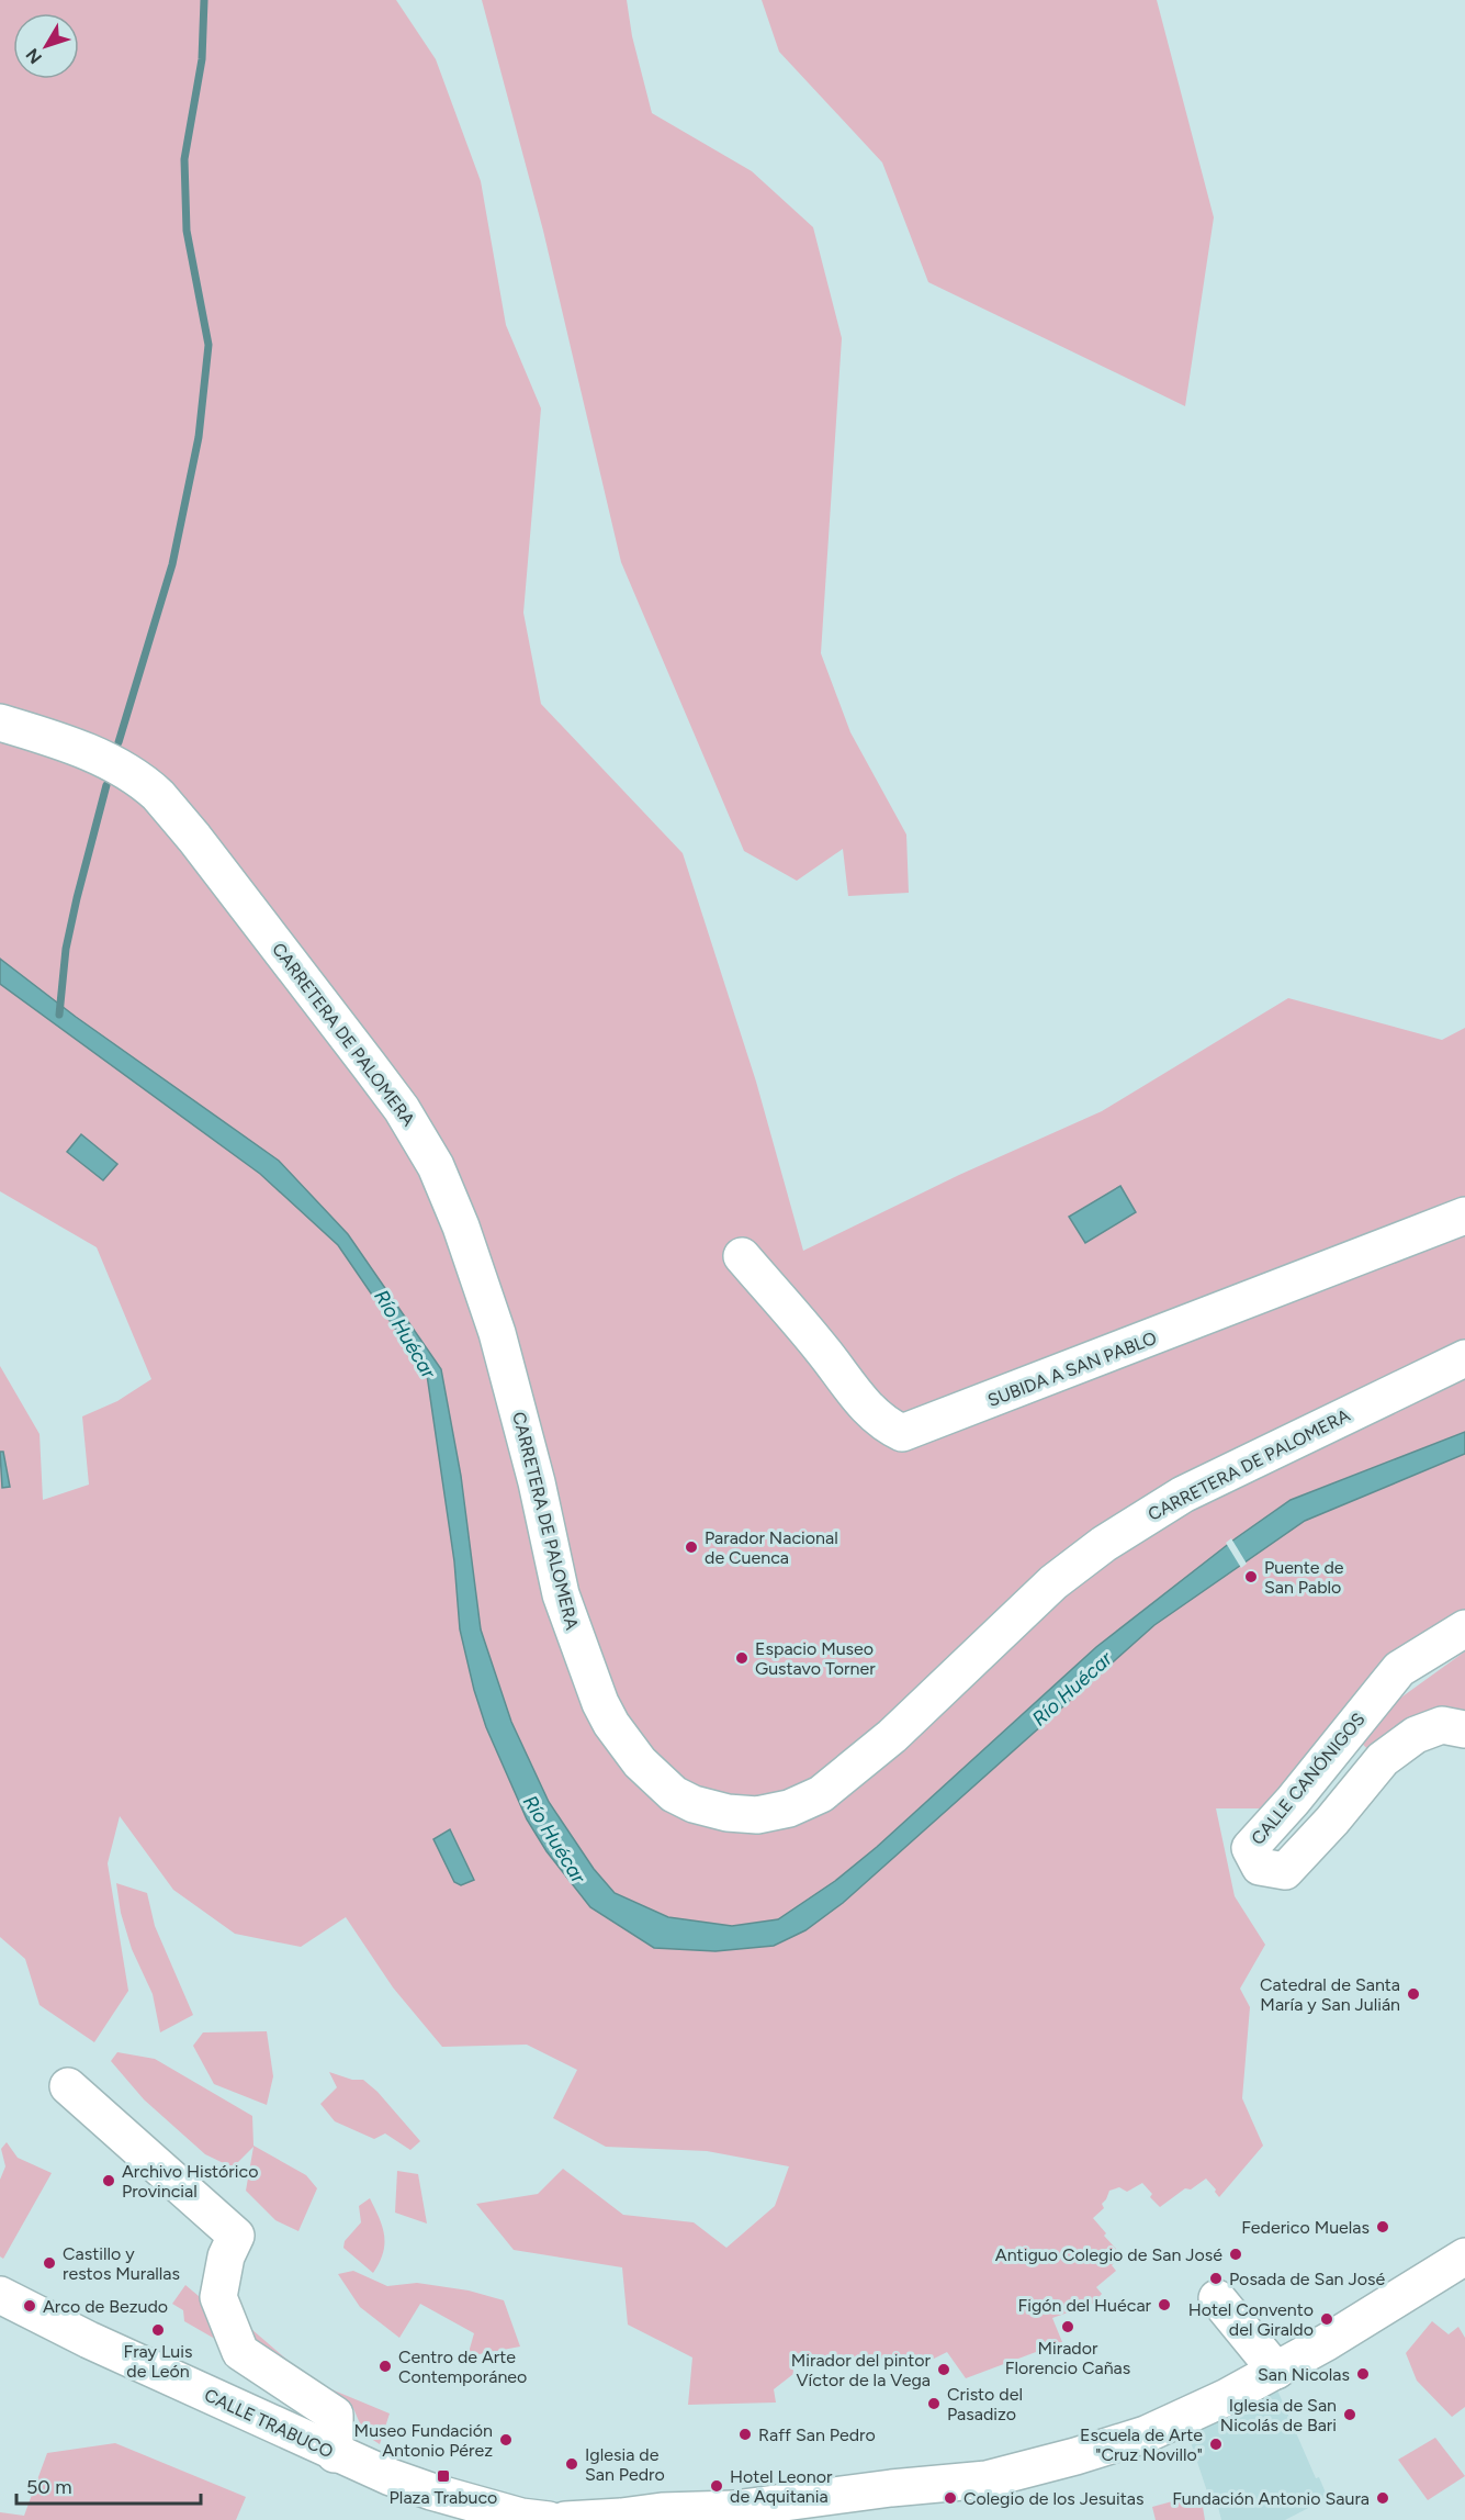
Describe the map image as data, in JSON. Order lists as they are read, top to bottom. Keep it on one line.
{"streets":{"street":["CARRETERA DE PALOMERA","SUBIDA A SAN PABLO","CALLE CANÓNIGOS","CALLE TRABUCO"]},"water":["Río Huécar"],"places":{"other":["Parador Nacional de Cuenca","Puente de San Pablo","Espacio Museo Gustavo Torner","Catedral de Santa María y San Julián","Archivo Histórico Provincial","Federico Muelas","Antiguo Colegio de San José","Castillo y restos Murallas","Posada de San José","Figón del Huécar","Arco de Bezudo","Hotel Convento del Giraldo","Mirador Florencio Cañas","Fray Luis de León","Centro de Arte Contemporáneo","Mirador del pintor Víctor de la Vega","San Nicolas","Cristo del Pasadizo","Iglesia de San Nicolás de Bari","Raff San Pedro","Museo Fundación Antonio Pérez","Escuela de Arte \"Cruz Novillo\"","Iglesia de San Pedro","Hotel Leonor de Aquitania","Colegio de los Jesuitas","Fundación Antonio Saura"],"transit":["Plaza Trabuco"]},"scale_bar":"50 m","north":"bottom left"}
